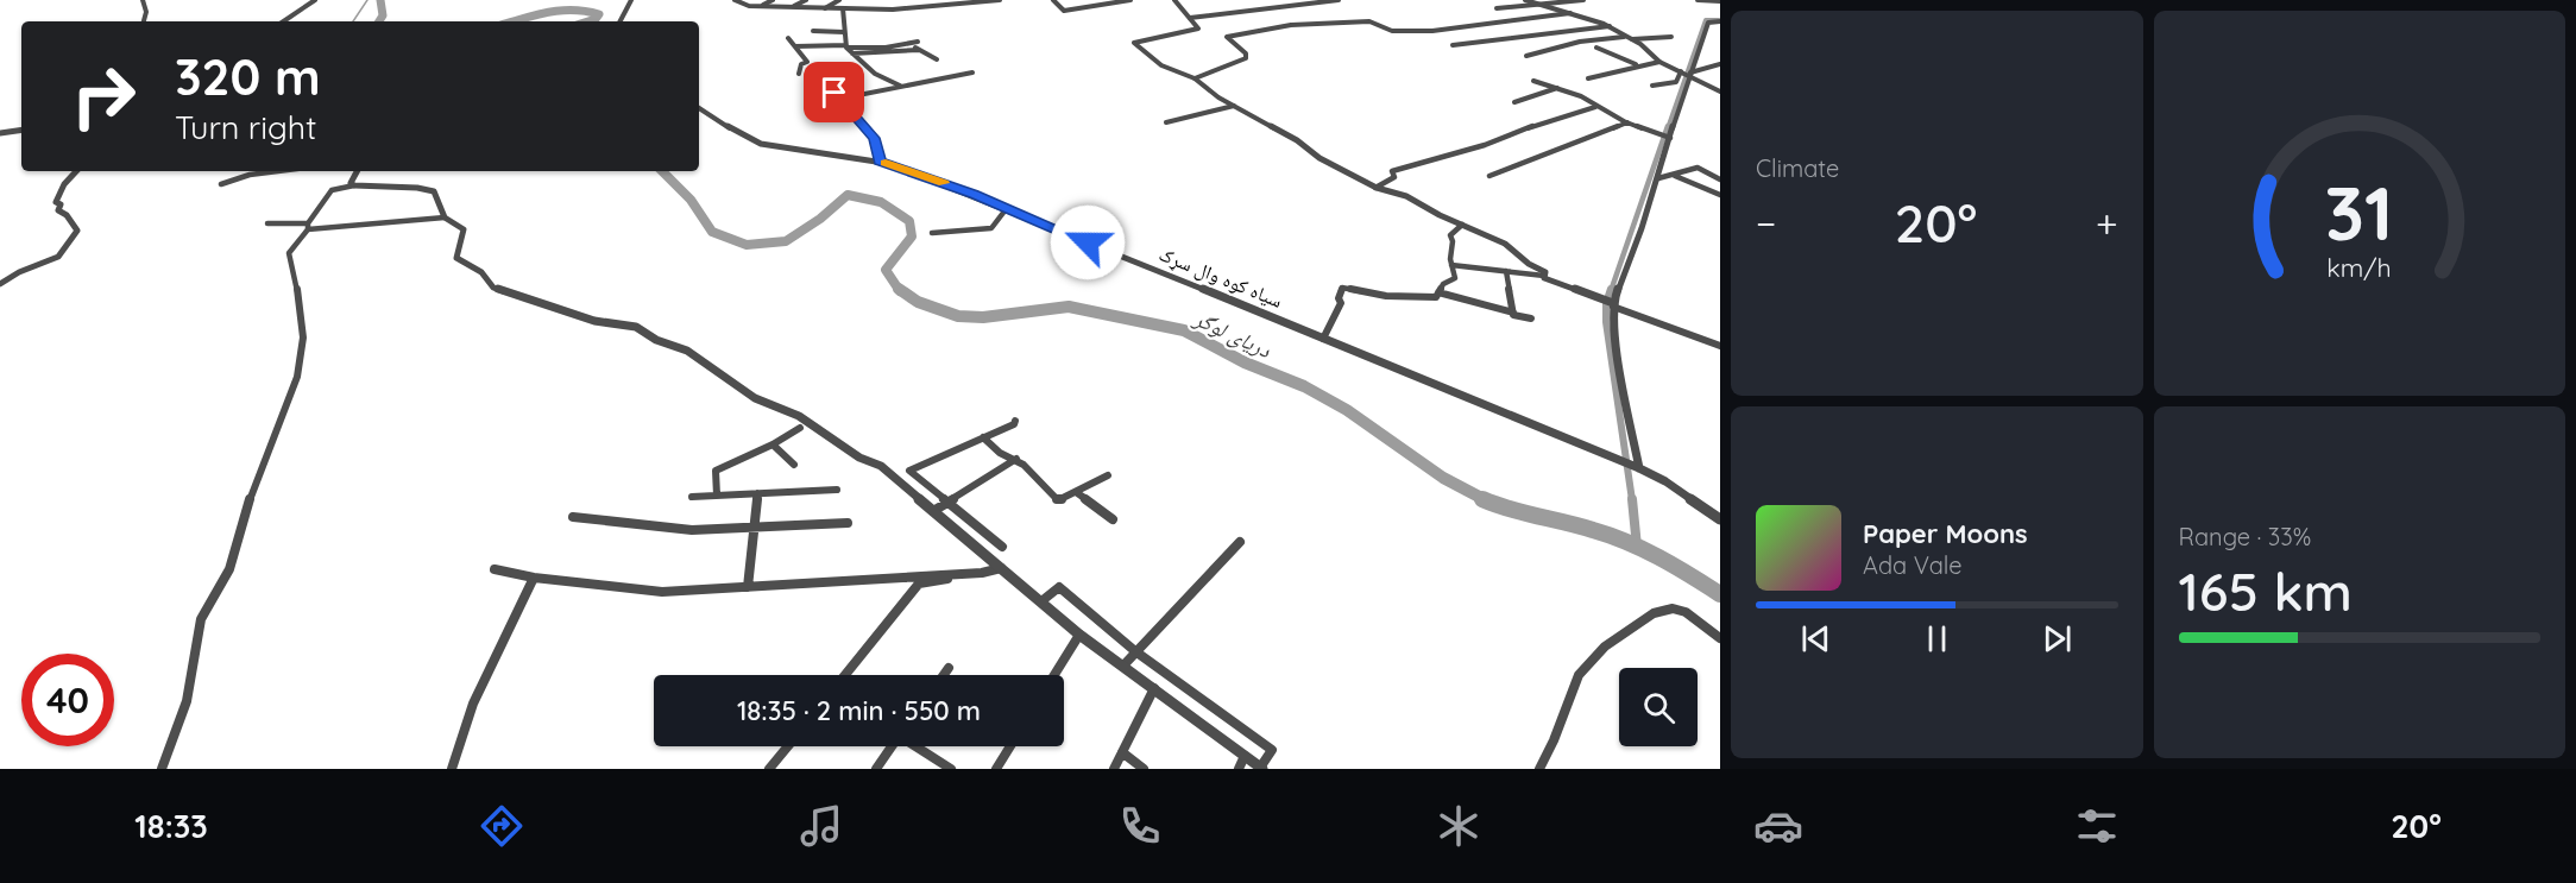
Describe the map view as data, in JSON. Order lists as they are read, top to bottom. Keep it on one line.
{"streets":{"street":["سیاه کوه وال سړک"]},"water":["دریای لوگر"],"page":{"tile":["Climate",["Range · 33%","165 km"]],"turn":["320 m","Turn right"],"heat":["−","20°","+"],"song":["Paper Moons","Ada Vale"],"limit":"40","trip":"18:35 · 2 min · 550 m","tabs":["18:33","20°"],"gauge":["31","km/h"]}}
